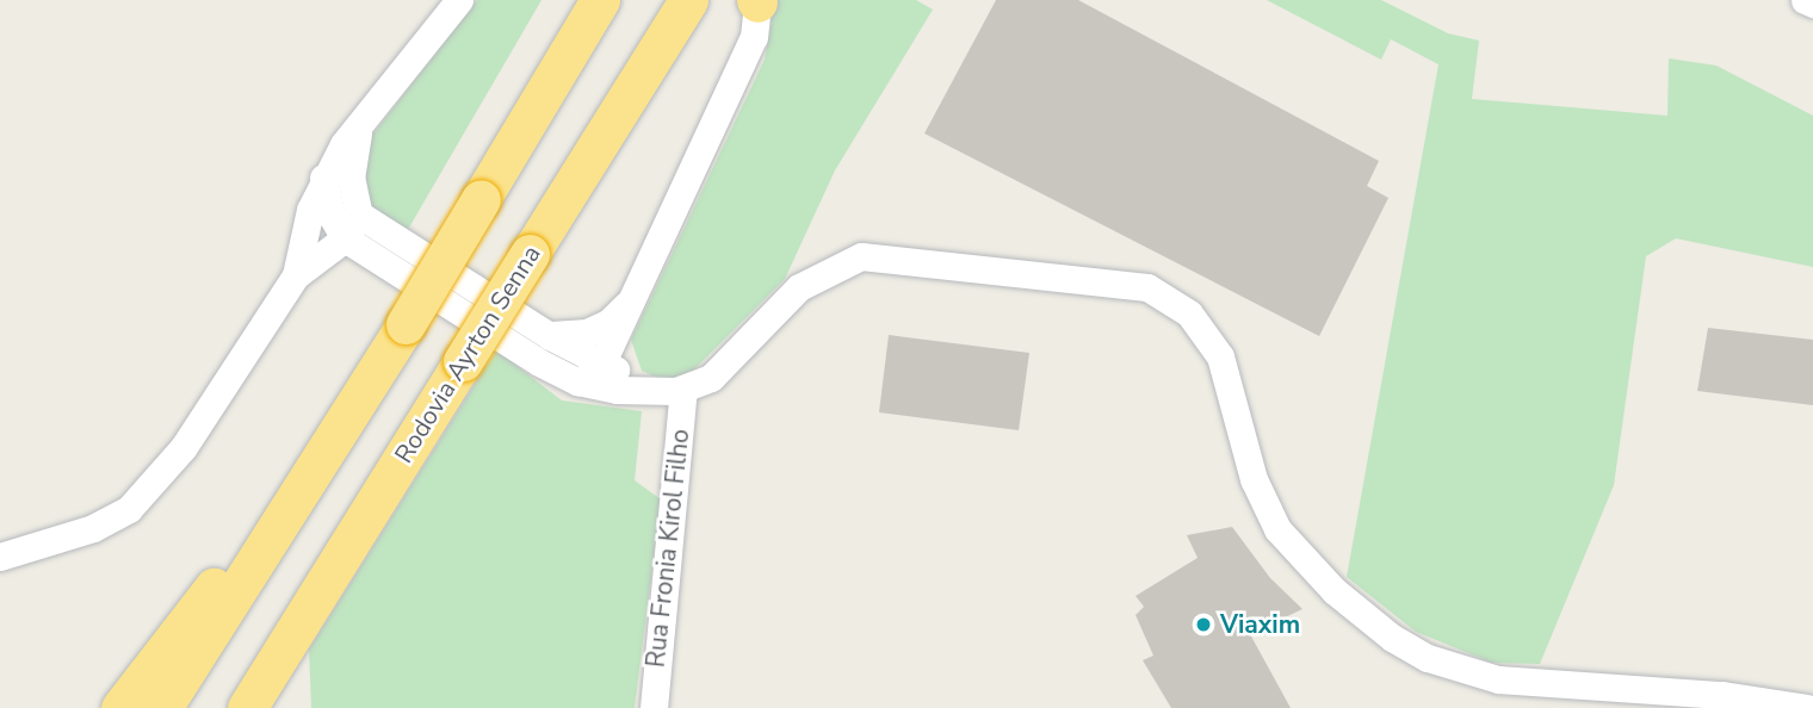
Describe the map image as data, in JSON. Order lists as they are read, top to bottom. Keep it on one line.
{"streets":{"highway":["Rodovia Ayrton Senna"],"street":["Rua Fronia Kirol Filho"]},"places":["Viaxim"]}
